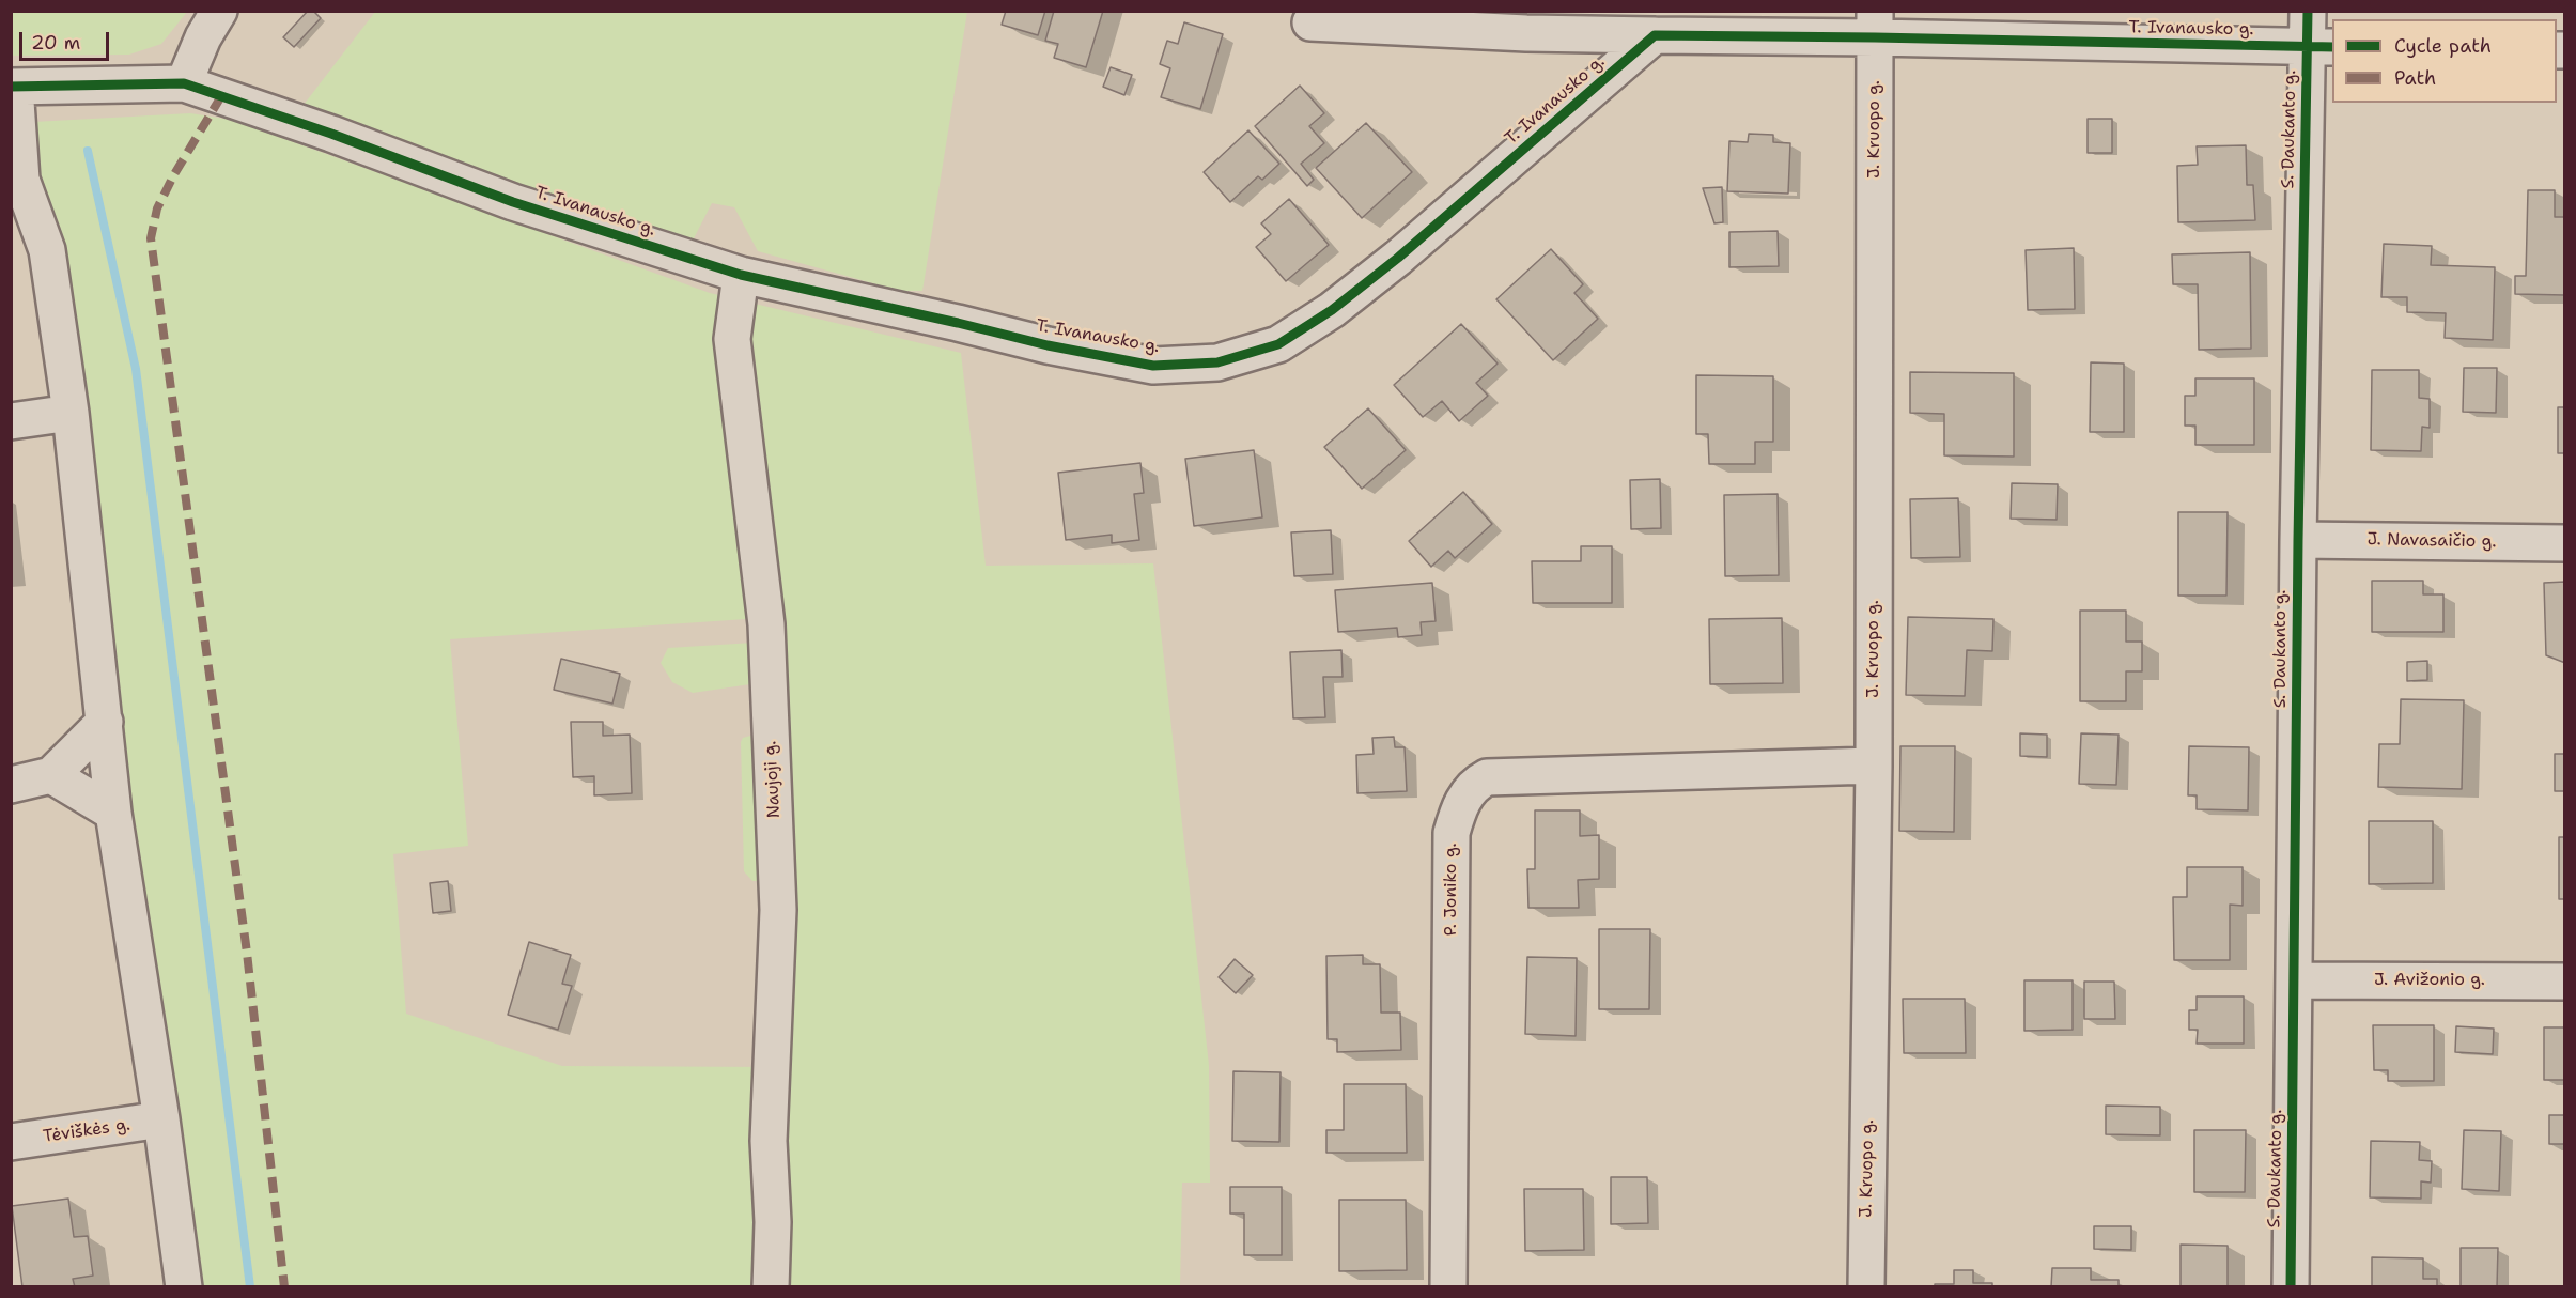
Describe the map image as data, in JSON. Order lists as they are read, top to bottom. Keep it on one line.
{"streets":{"street":["T. Ivanausko g.","J. Kruopo g.","S. Daukanto g.","J. Navasaičio g.","Naujoji g.","P. Joniko g.","J. Avižonio g.","Tėviškės g."]},"crossings":[["T. Ivanausko g.","J. Kruopo g."],["T. Ivanausko g.","S. Daukanto g."],["T. Ivanausko g.","Naujoji g."],["J. Kruopo g.","P. Joniko g."],["S. Daukanto g.","J. Navasaičio g."],["S. Daukanto g.","J. Avižonio g."]],"legend":["Cycle path","Path"],"scale_bar":"20 m"}
